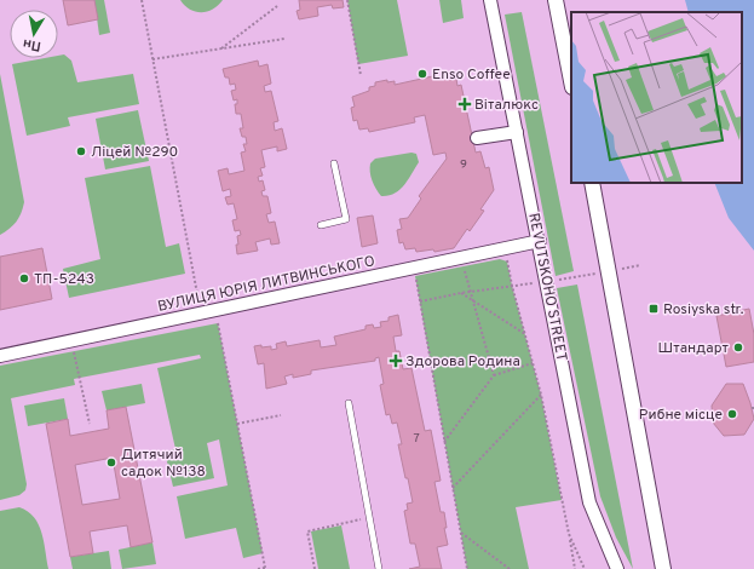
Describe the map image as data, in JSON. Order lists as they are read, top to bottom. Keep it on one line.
{"streets":{"street":["ВУЛИЦЯ ЮРІЯ ЛИТВИНСЬКОГО","REVUTSKOHO STREET"]},"crossings":[["ВУЛИЦЯ ЮРІЯ ЛИТВИНСЬКОГО","REVUTSKOHO STREET"]],"places":{"other":["Enso Coffee","Ліцей №290","ТП-5243","Штандарт","Рибне місце","Дитячий садок №138"],"health":["Віталюкс","Здорова Родина"],"transit":["Rosiyska str."]},"house_numbers":["9","7"],"north":"bottom"}
